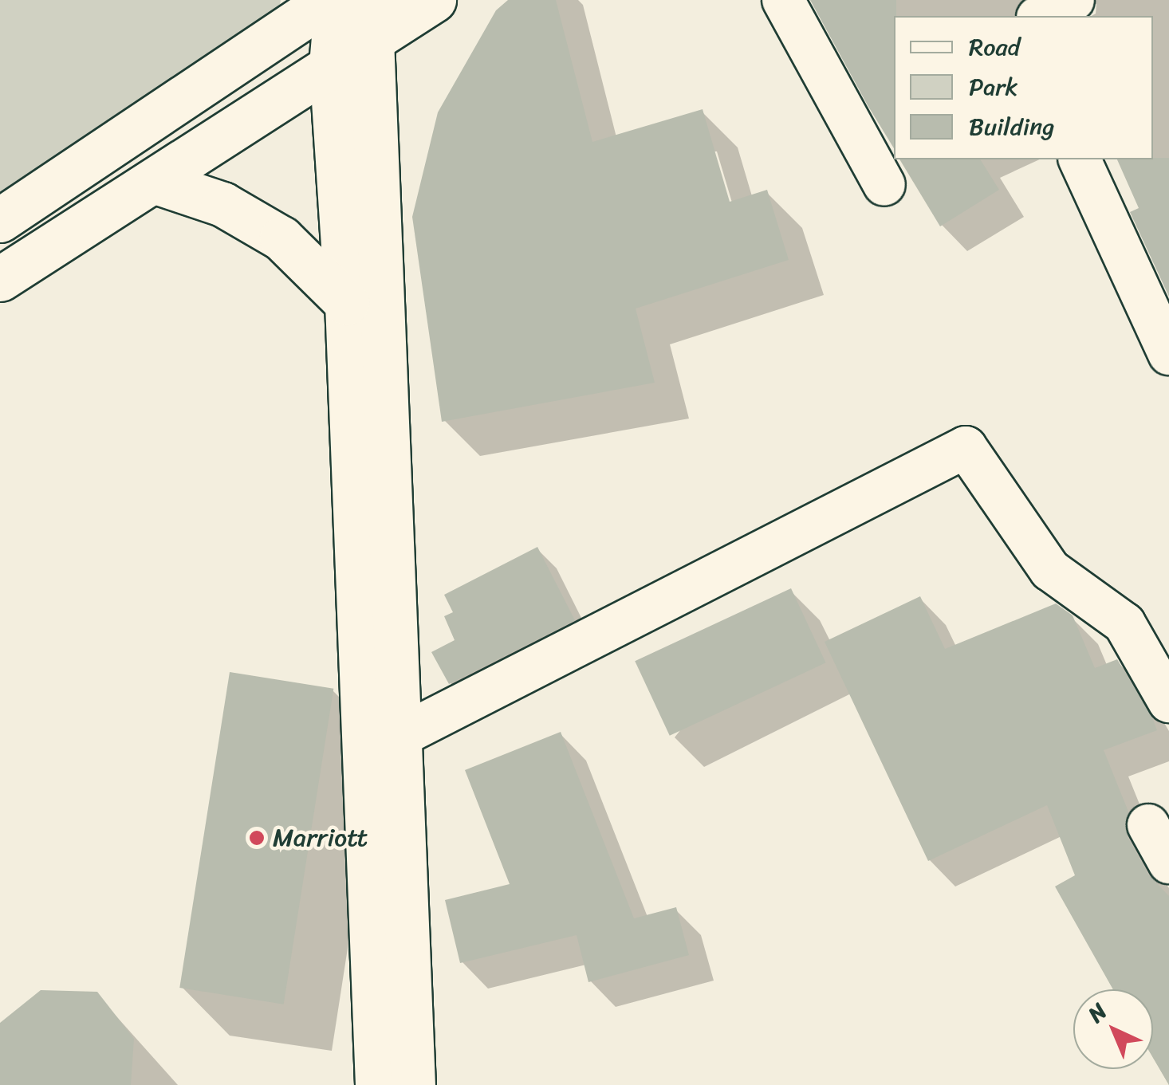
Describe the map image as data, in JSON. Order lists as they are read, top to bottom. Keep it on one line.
{"places":["Marriott"],"legend":["Road","Park","Building"],"north":"top left"}
